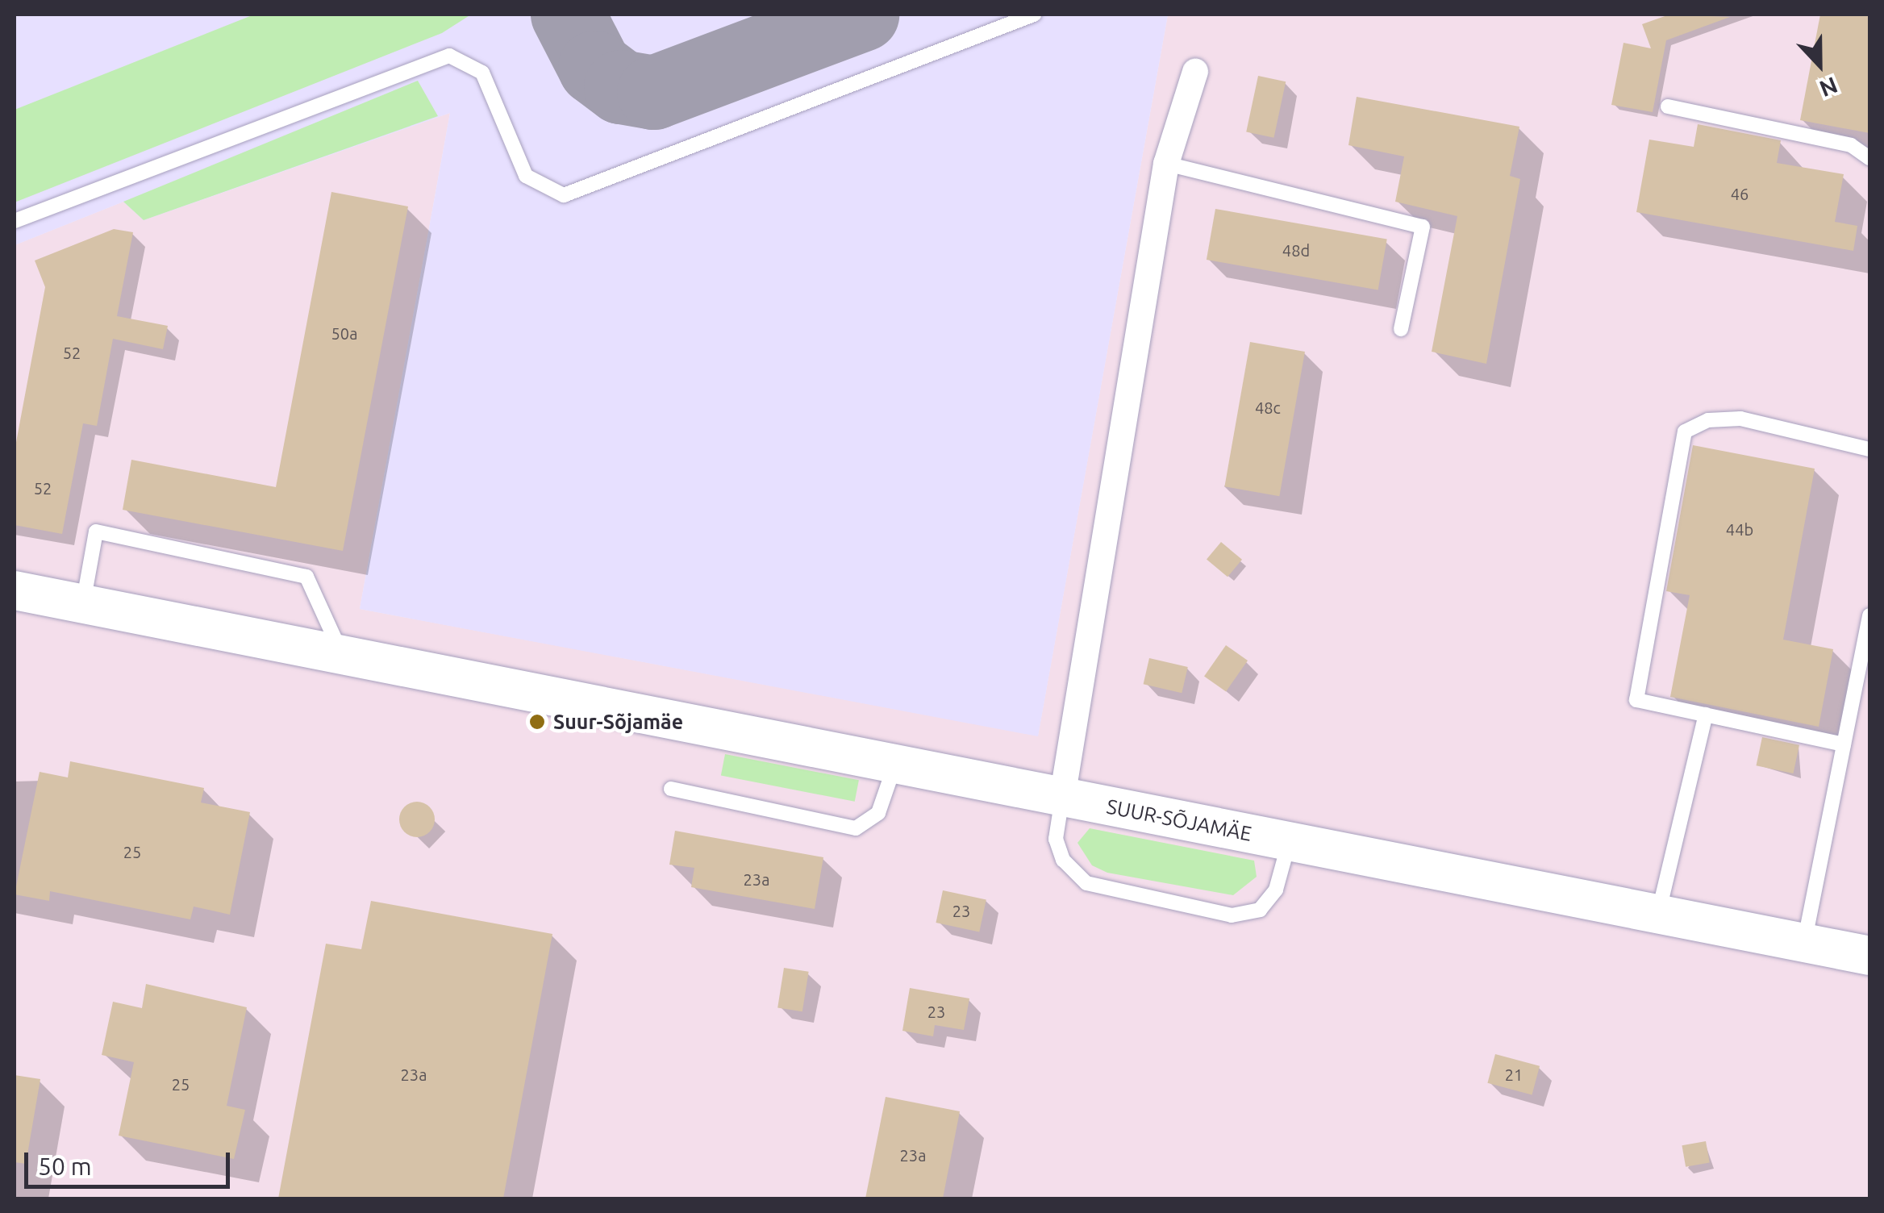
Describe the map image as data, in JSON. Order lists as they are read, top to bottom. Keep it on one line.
{"streets":{"main road":["SUUR-SÕJAMÄE"]},"places":["Suur-Sõjamäe"],"house_numbers":["46","48d","50a","52","48c","52","44b","25","23a","23","23","23a","21","25","23a"],"scale_bar":"50 m","north":"bottom"}
